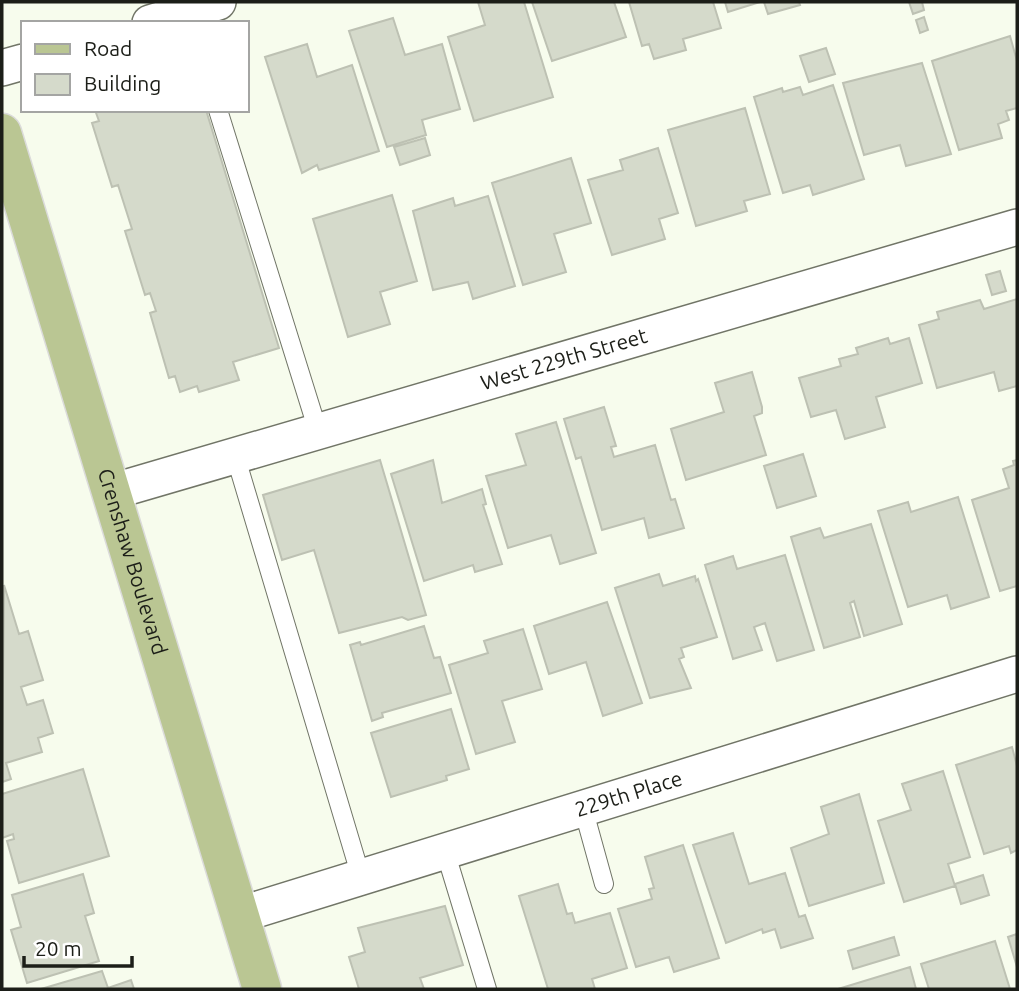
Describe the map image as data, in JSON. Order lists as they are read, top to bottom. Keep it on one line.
{"streets":{"main road":["Crenshaw Boulevard"],"street":["West 229th Street","229th Place"]},"crossings":[["West 229th Street","Crenshaw Boulevard"],["Crenshaw Boulevard","229th Place"]],"legend":["Road","Building"],"scale_bar":"20 m"}
